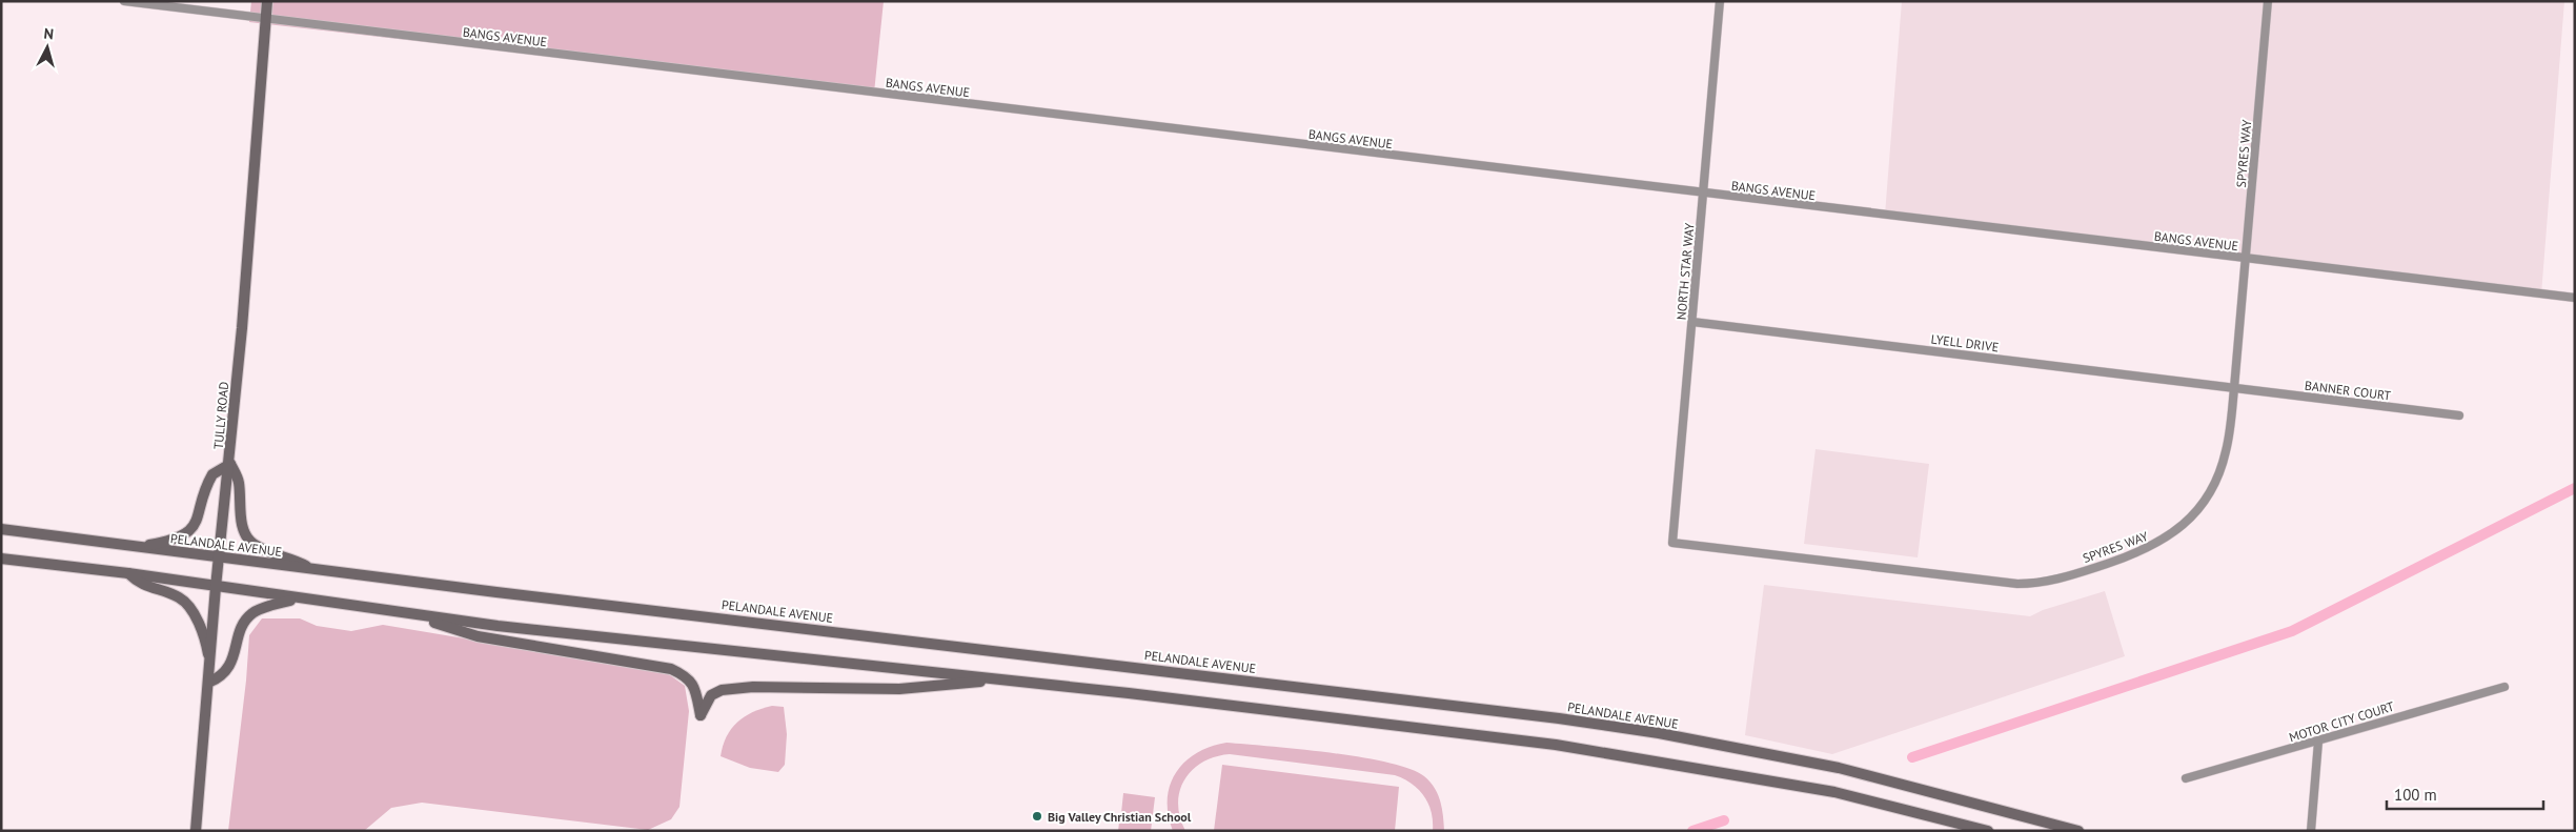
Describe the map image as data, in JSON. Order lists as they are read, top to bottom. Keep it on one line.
{"streets":{"main road":["TULLY ROAD","PELANDALE AVENUE"],"street":["BANGS AVENUE","SPYRES WAY","NORTH STAR WAY","LYELL DRIVE","BANNER COURT","MOTOR CITY COURT"]},"crossings":[["BANGS AVENUE","SPYRES WAY"],["BANGS AVENUE","NORTH STAR WAY"],["BANGS AVENUE","TULLY ROAD"],["SPYRES WAY","NORTH STAR WAY"],["SPYRES WAY","LYELL DRIVE"],["SPYRES WAY","BANNER COURT"],["NORTH STAR WAY","LYELL DRIVE"],["LYELL DRIVE","BANNER COURT"],["TULLY ROAD","PELANDALE AVENUE"]],"places":["Big Valley Christian School"],"scale_bar":"100 m","north":"top"}
